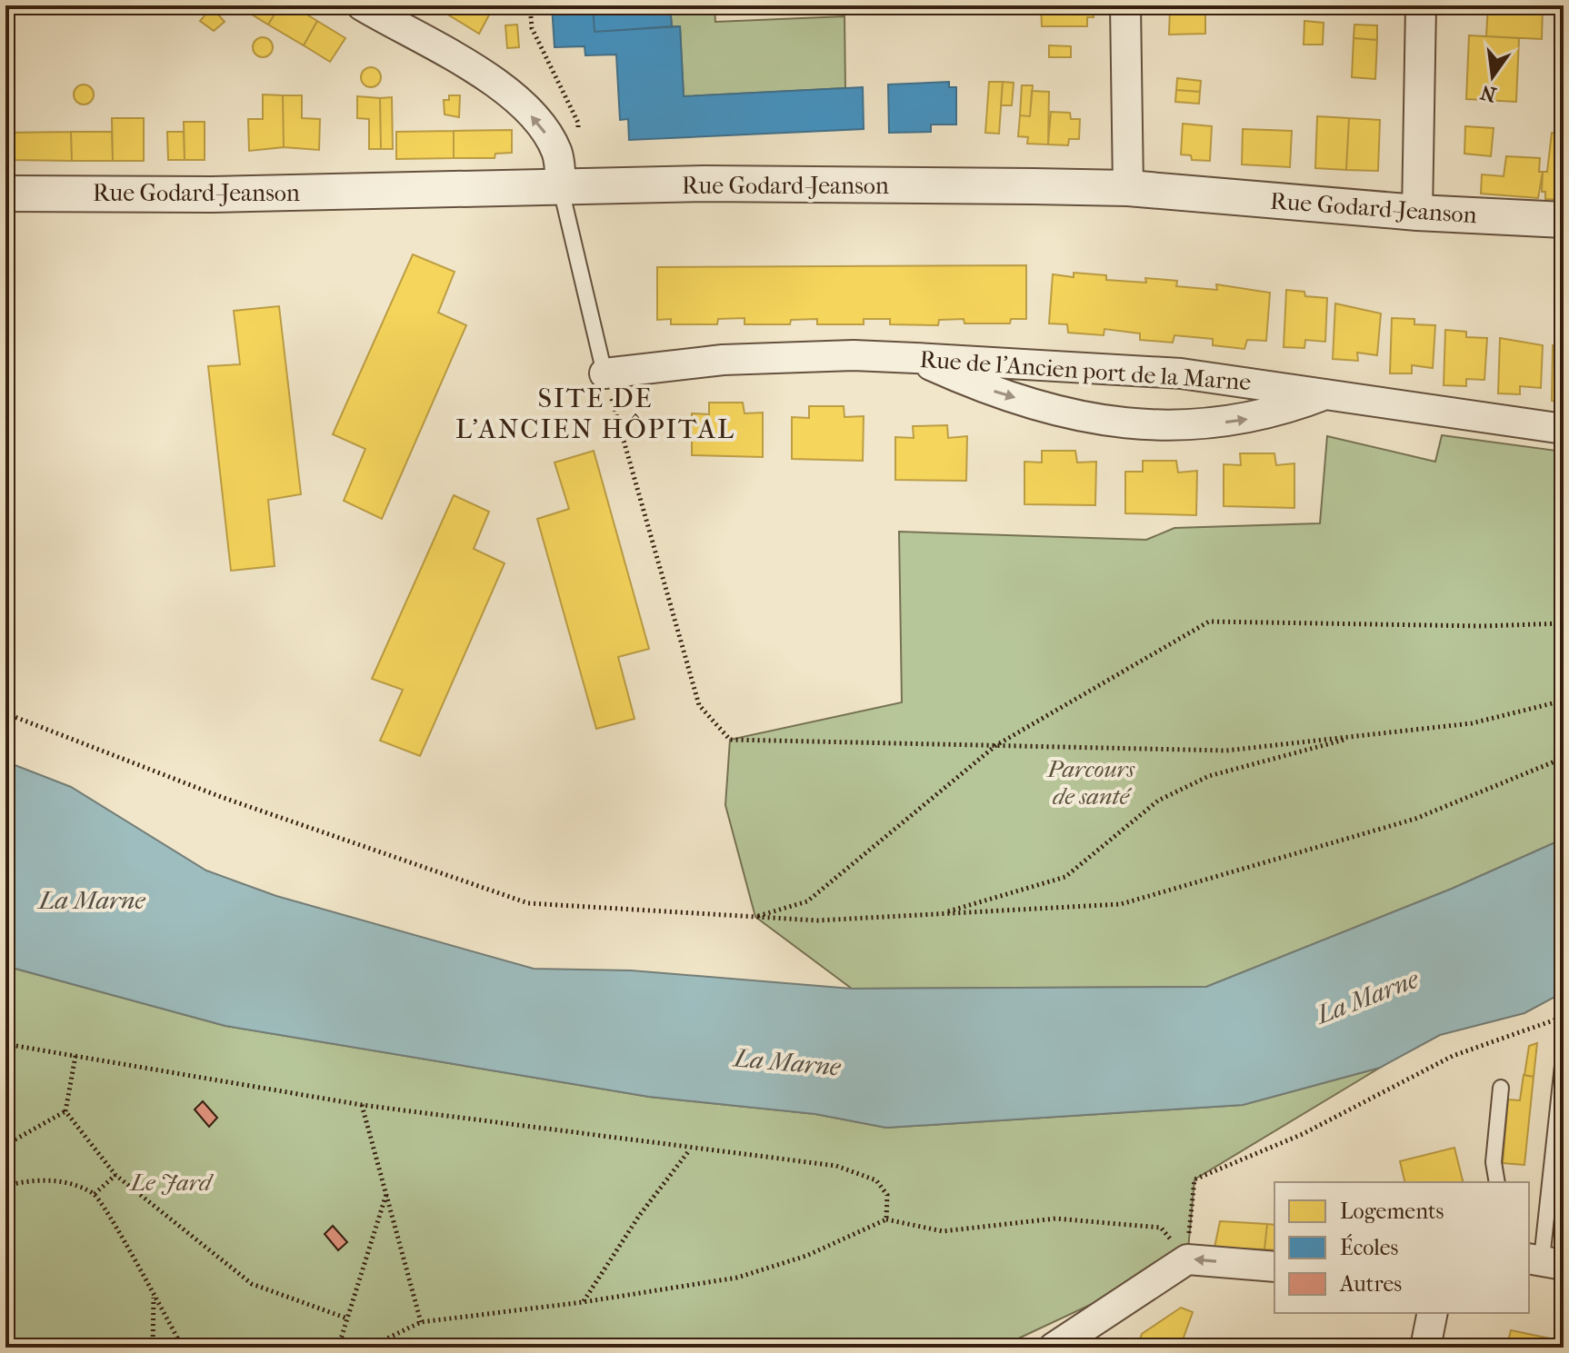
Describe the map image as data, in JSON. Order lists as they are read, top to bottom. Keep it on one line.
{"streets":{"street":["Rue Godard-Jeanson","Rue de l'Ancien port de la Marne"]},"districts":["SITE DE L'ANCIEN HÔPITAL"],"water":["La Marne"],"parks":["Parcours de santé","Le Jard"],"legend":["Logements","Écoles","Autres"],"north":"bottom"}
